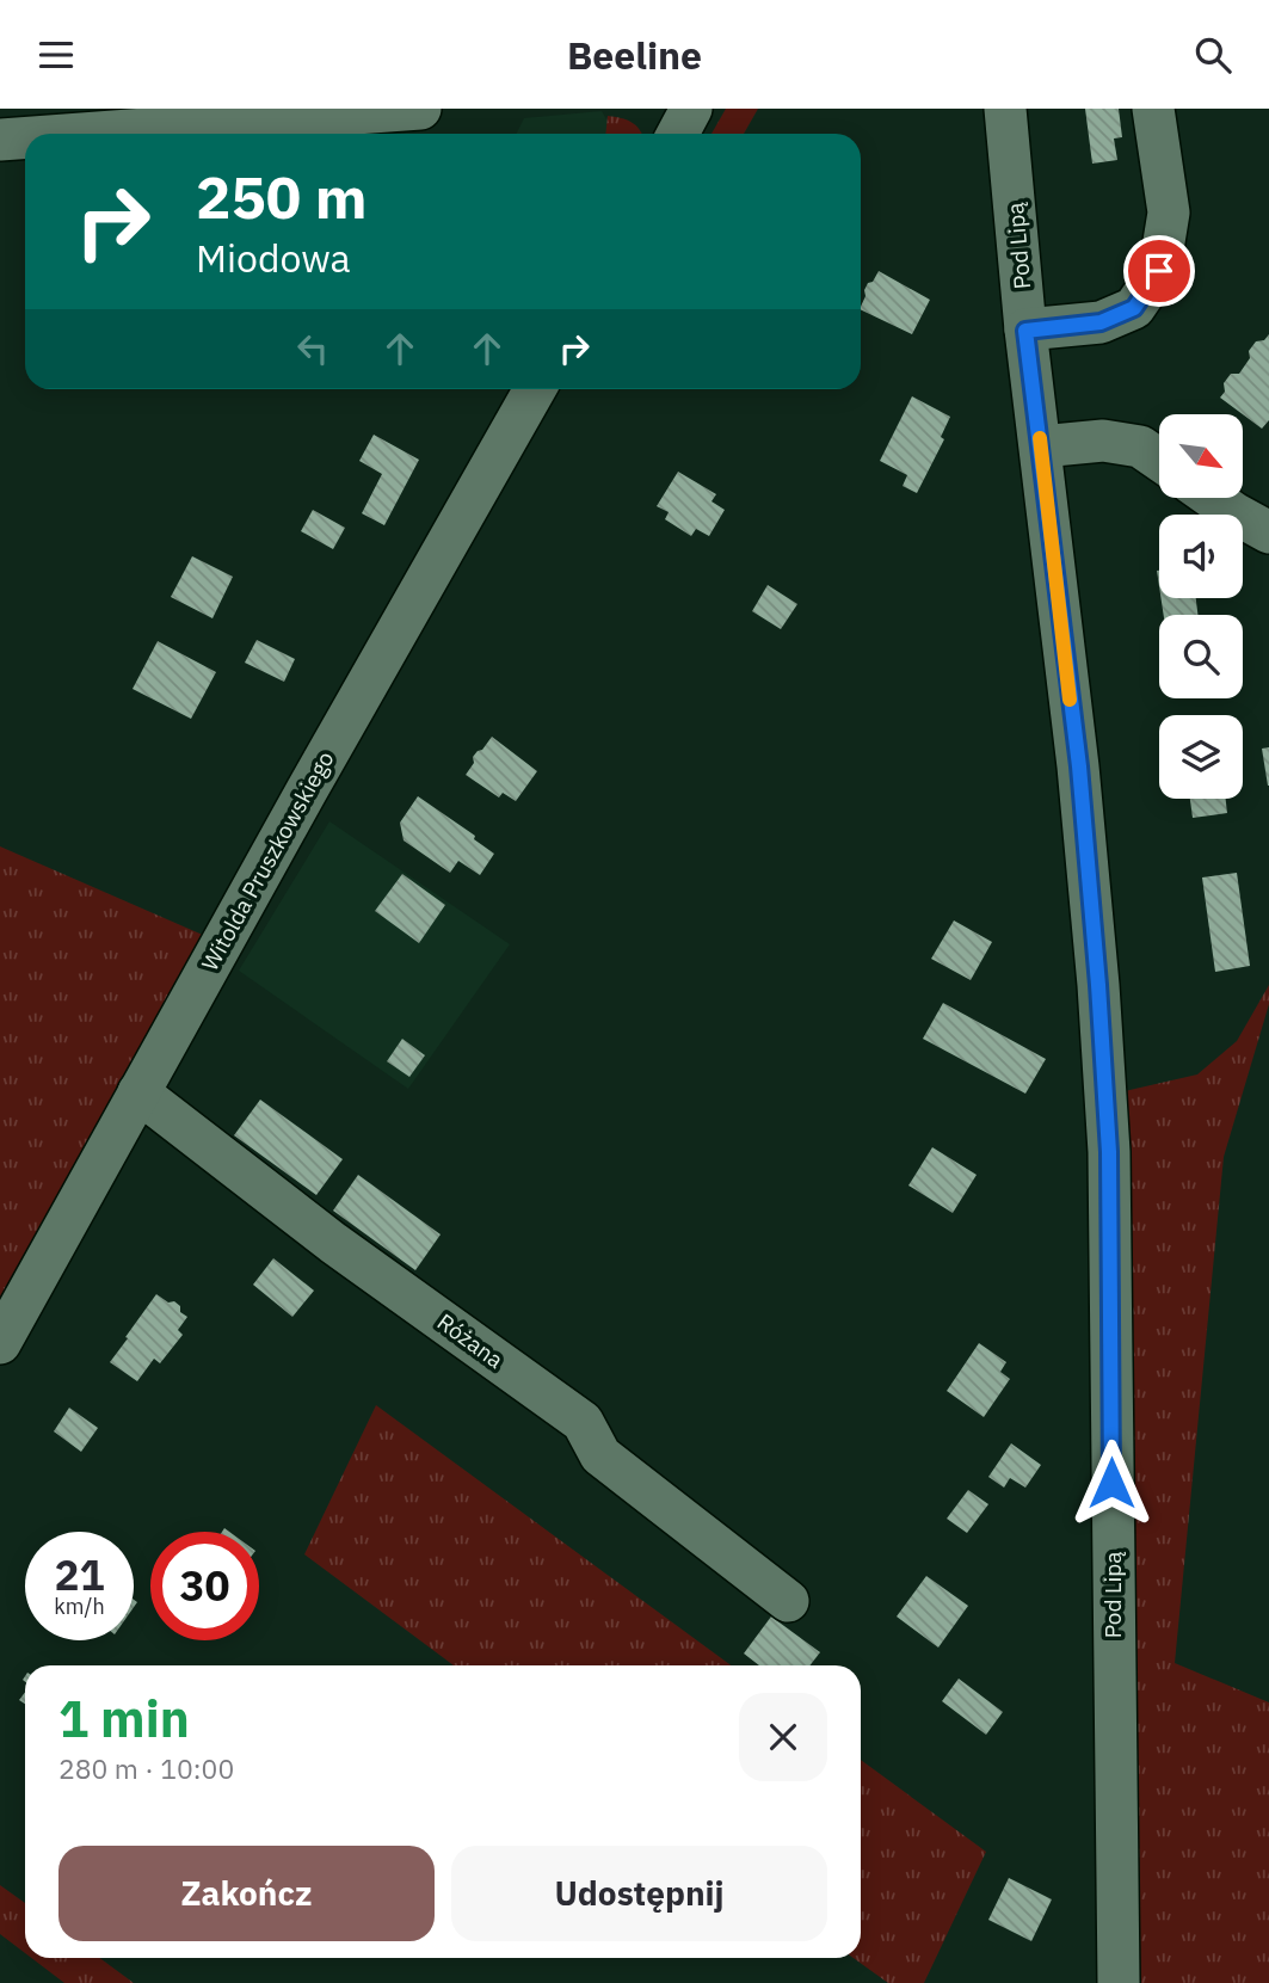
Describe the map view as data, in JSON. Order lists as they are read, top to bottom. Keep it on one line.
{"streets":{"street":["Pod Lipą","Witolda Pruszkowskiego","Różana"]},"crossings":[["Witolda Pruszkowskiego","Różana"]],"north":"bottom right","page":{"header":"Beeline","turn":["250 m","Miodowa"],"speed":"21 km/h","limit":"30","heading":["1 min","280 m · 10:00"],"buttons":["Zakończ","Udostępnij"]}}
